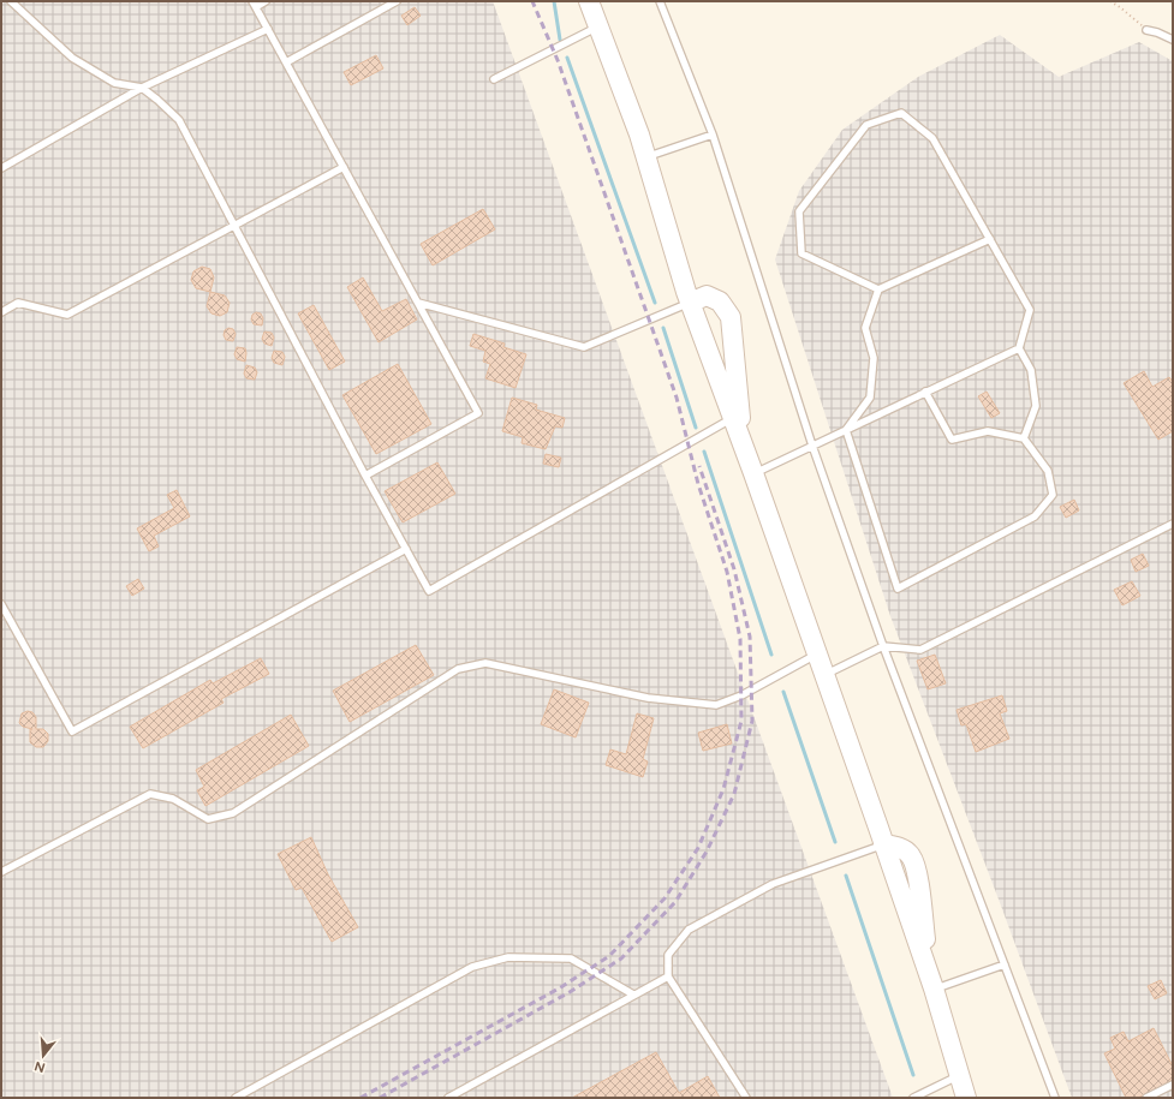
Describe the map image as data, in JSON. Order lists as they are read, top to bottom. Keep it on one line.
{"north":"bottom"}
